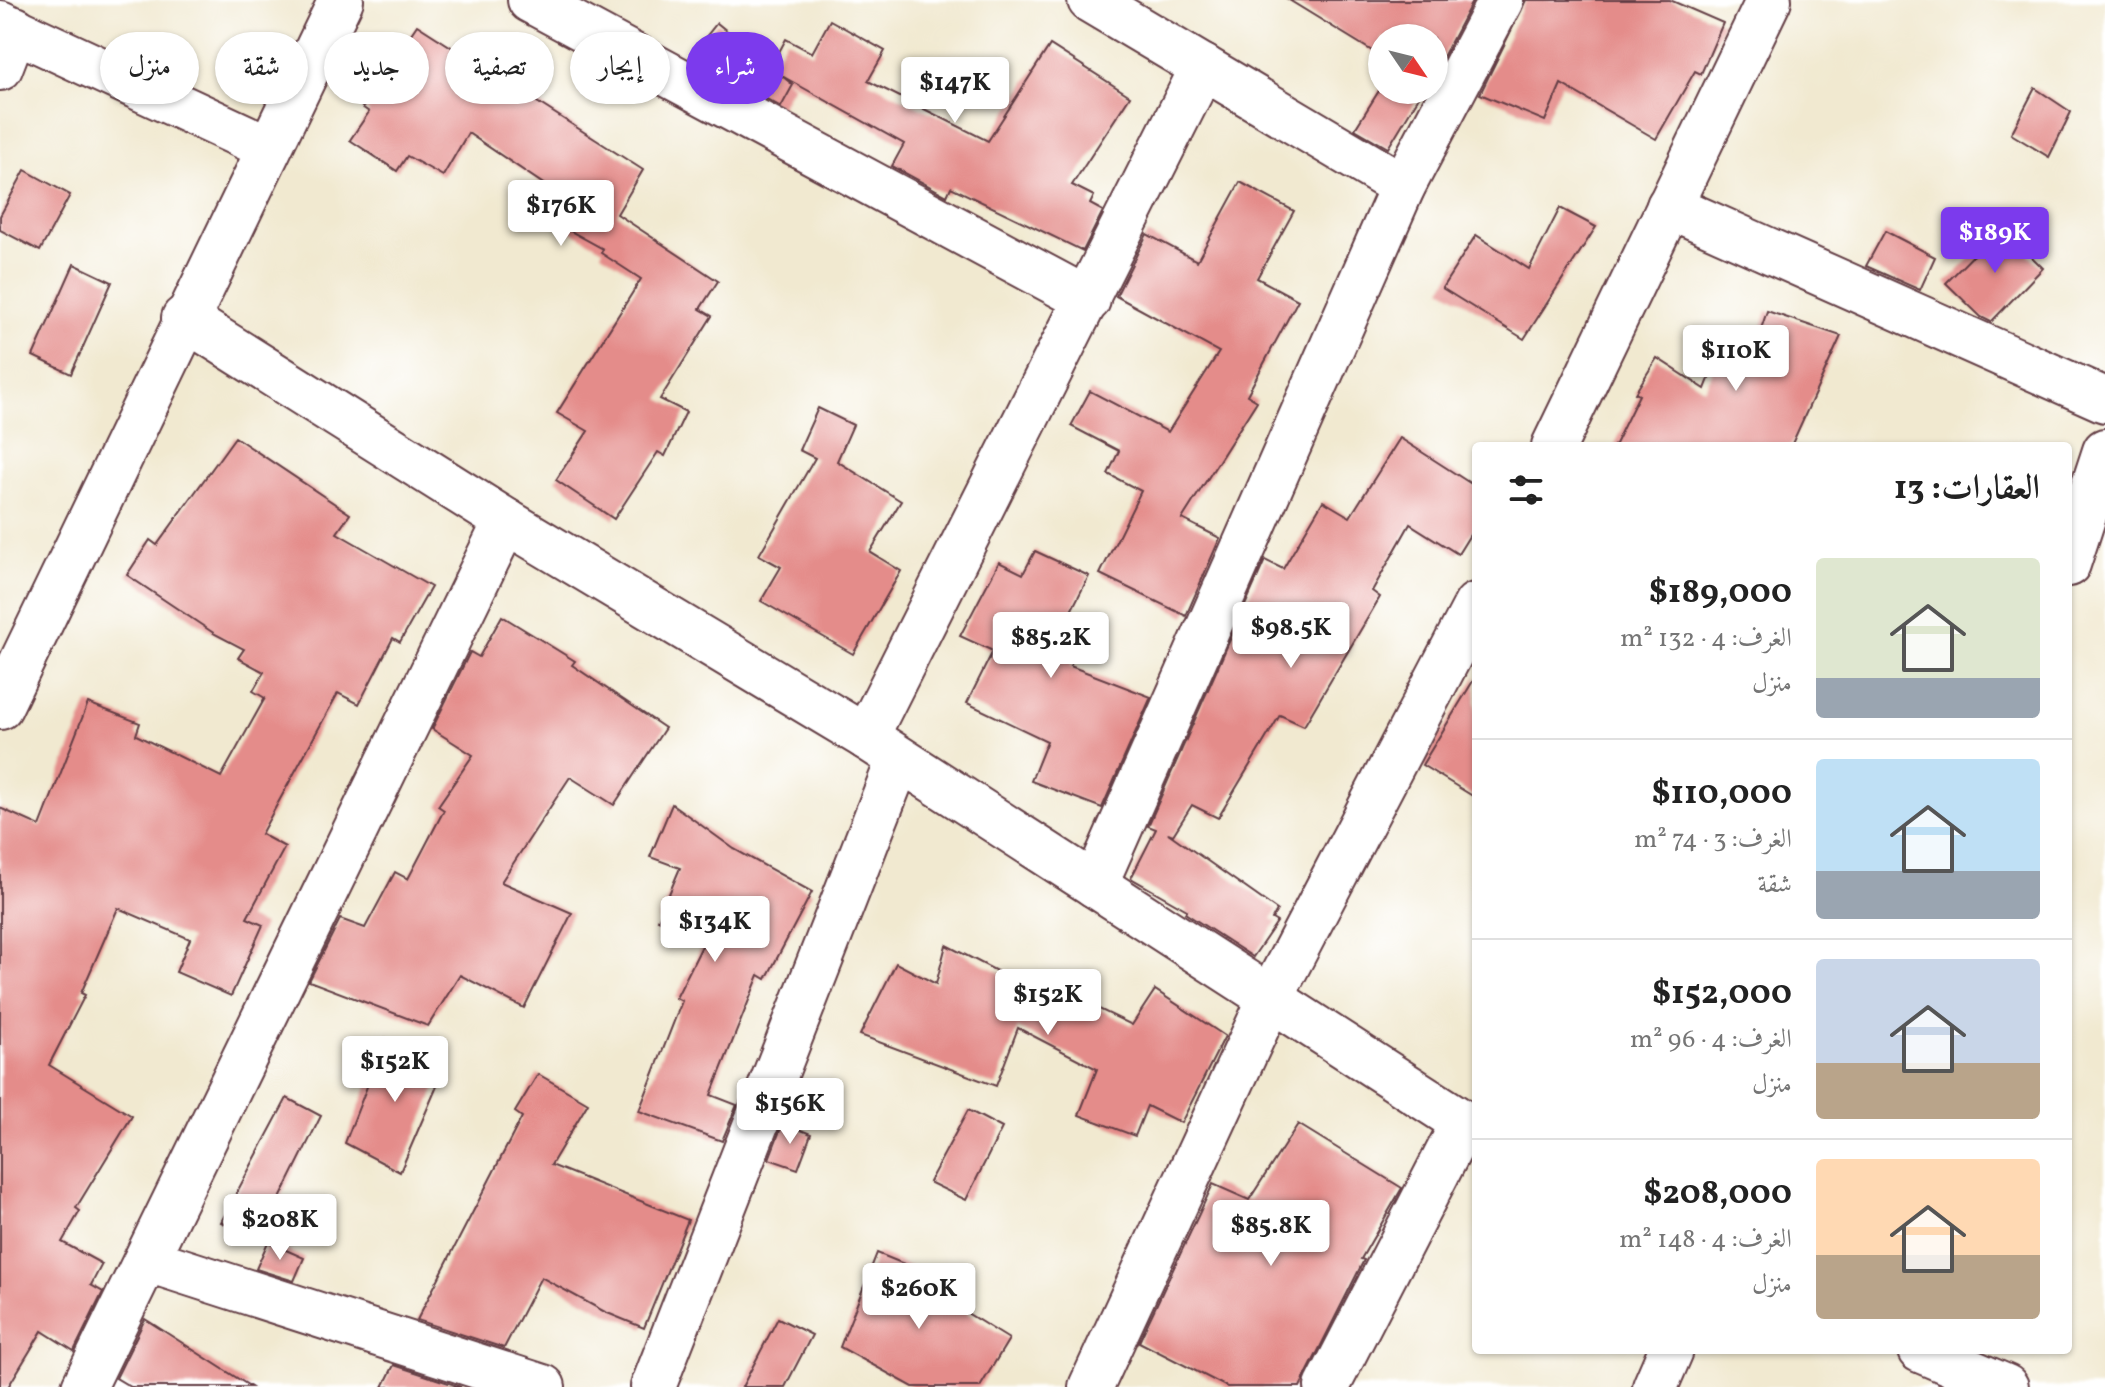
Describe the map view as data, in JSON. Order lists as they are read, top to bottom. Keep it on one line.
{"north":"bottom right","page":{"chip":["شراء","إيجار","تصفية","جديد","شقة","منزل"],"price":["$147K","$176K","$189K","$110K","$98.5K","$85.2K","$134K","$152K","$152K","$156K","$208K","$85.8K","$260K"],"heading":"العقارات: 13","list":[{"name":"$189,000","note":"الغرف: 4 · 132 m² · منزل"},{"name":"$110,000","note":"الغرف: 3 · 74 m² · شقة"},{"name":"$152,000","note":"الغرف: 4 · 96 m² · منزل"},{"name":"$208,000","note":"الغرف: 4 · 148 m² · منزل"}]}}
